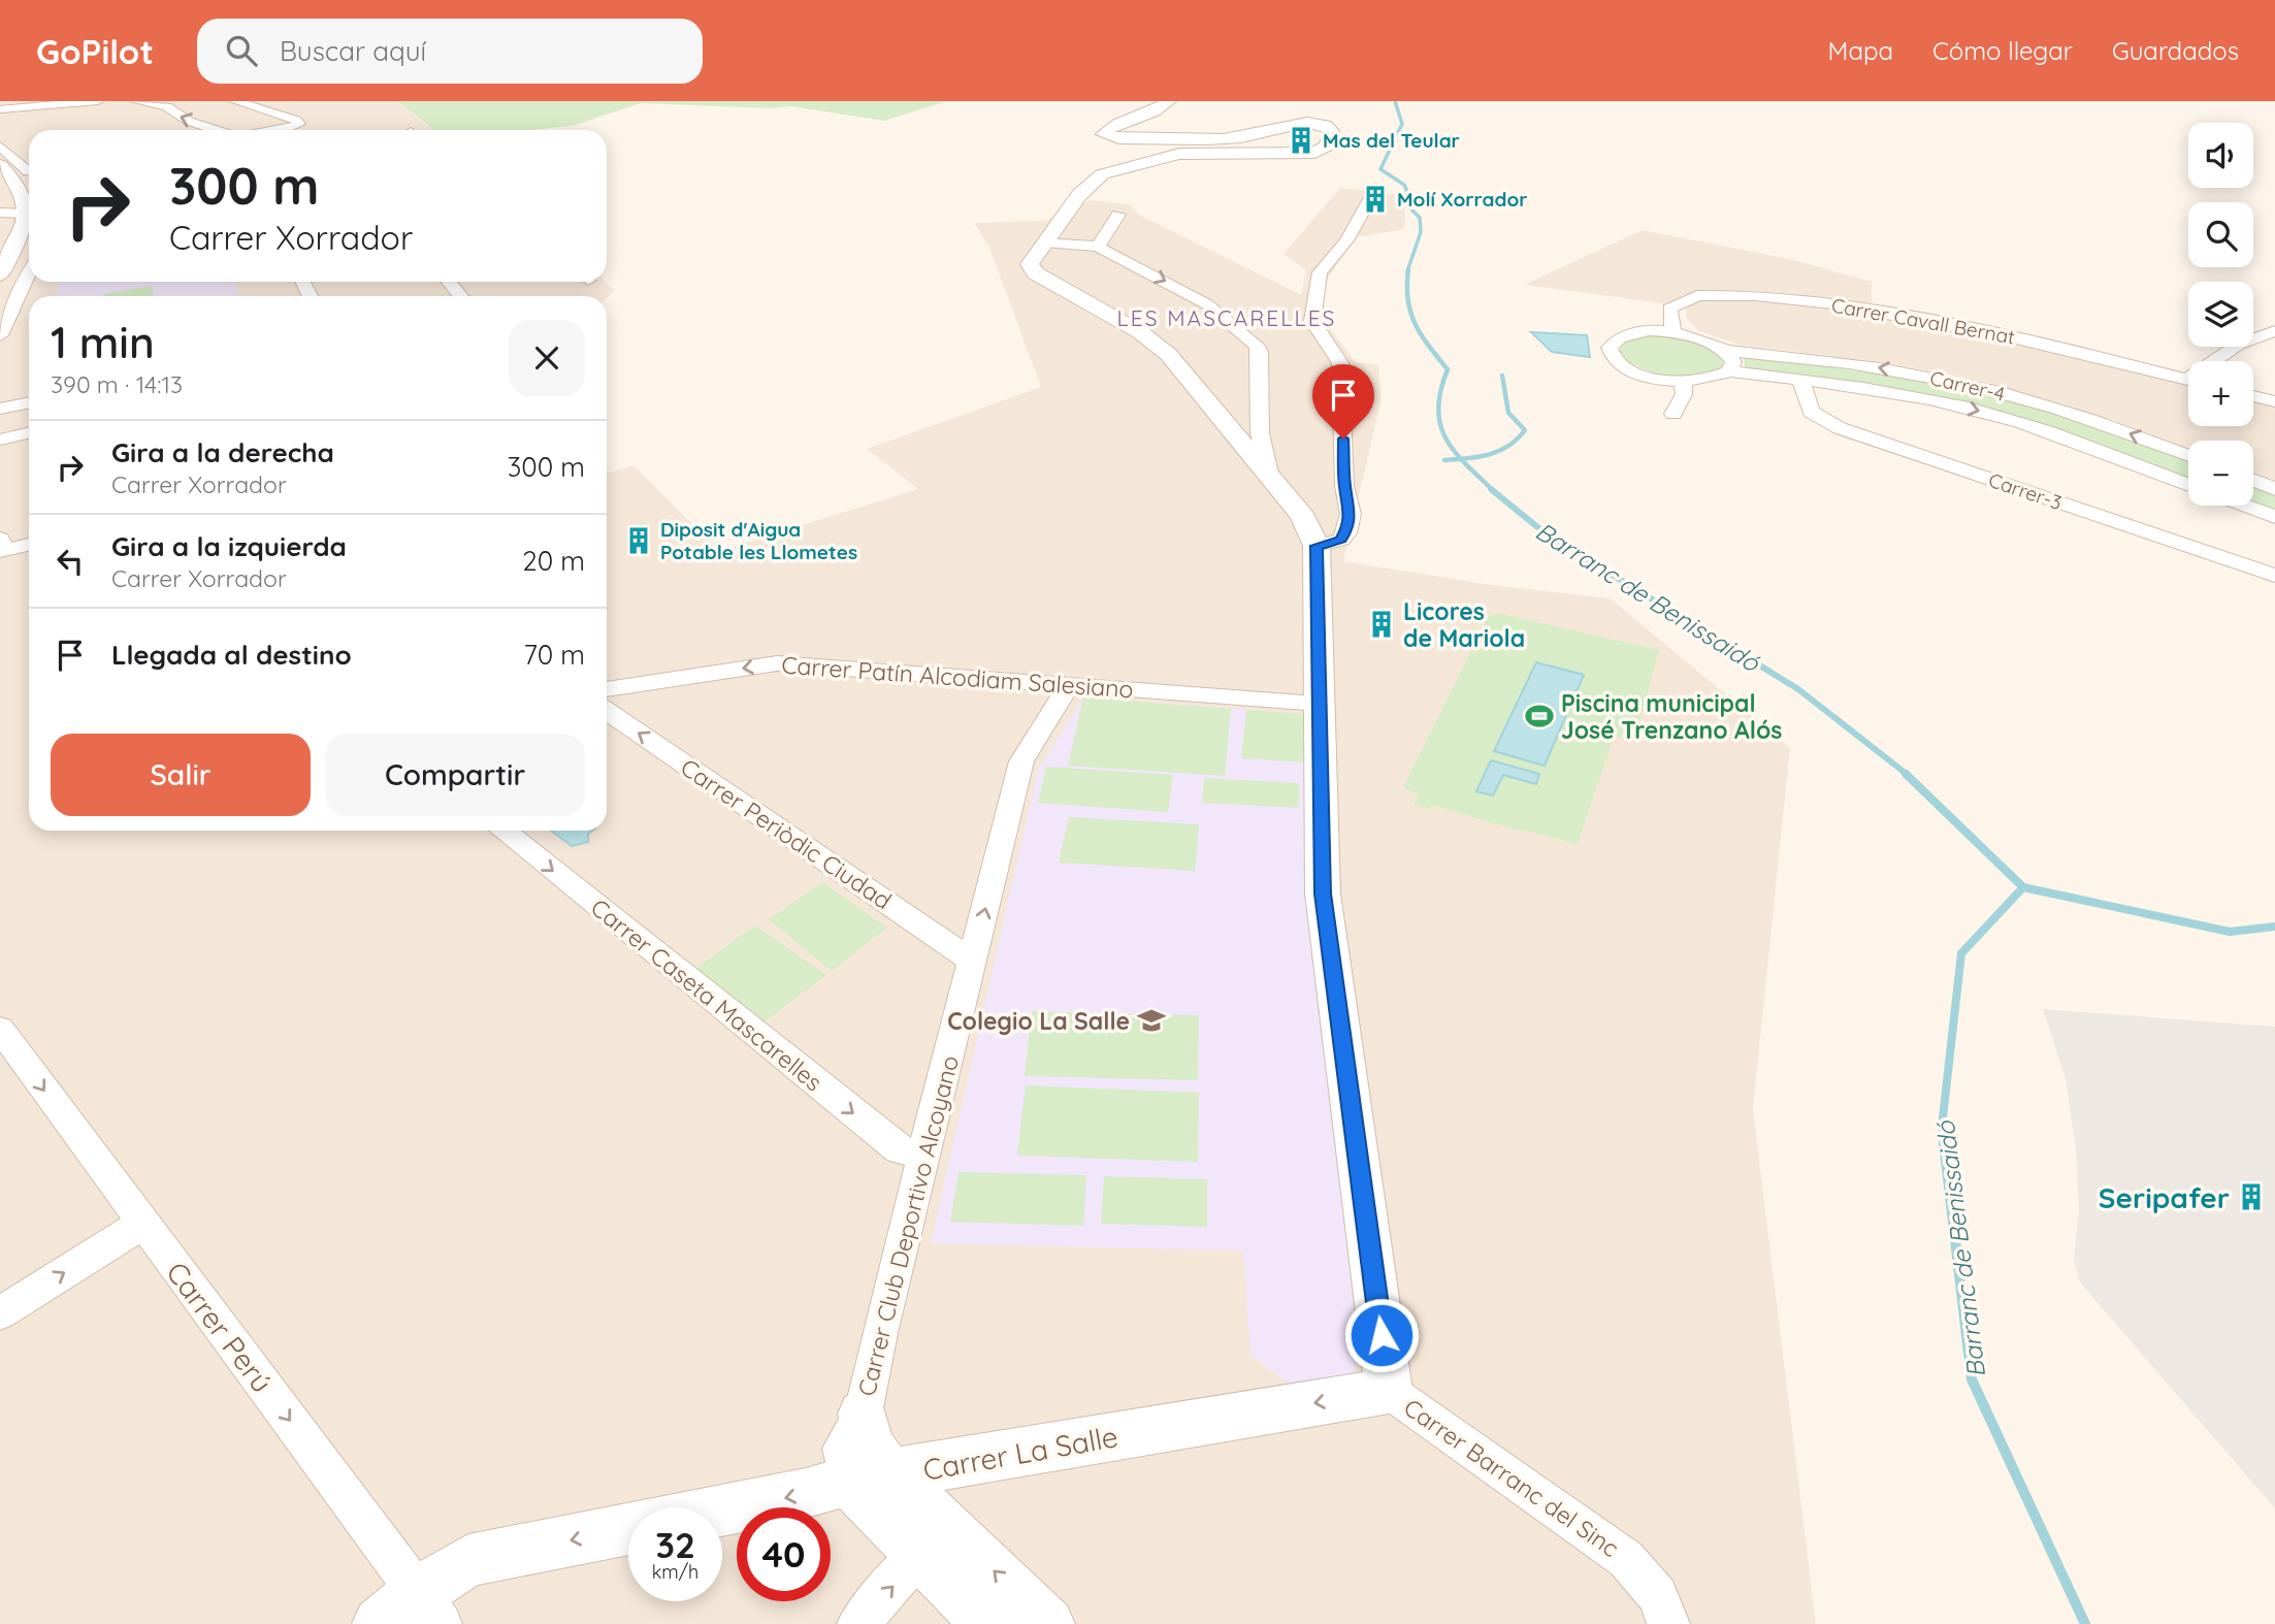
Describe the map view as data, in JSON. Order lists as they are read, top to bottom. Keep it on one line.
{"streets":{"street":["Carrer Cavall Bernat","Carrer-4","Carrer-3","Carrer Patín Alcodiam Salesiano","Carrer Periòdic Ciudad","Carrer Caseta Mascarelles","Carrer Club Deportivo Alcoyano","Carrer Perú","Carrer La Salle","Carrer Barranc del Sinc"]},"crossings":[["Carrer-4","Carrer-3"],["Carrer Patín Alcodiam Salesiano","Carrer Club Deportivo Alcoyano"],["Carrer Patín Alcodiam Salesiano","Carrer Barranc del Sinc"],["Carrer Periòdic Ciudad","Carrer Club Deportivo Alcoyano"],["Carrer Caseta Mascarelles","Carrer Club Deportivo Alcoyano"],["Carrer La Salle","Carrer Barranc del Sinc"]],"one_way":["Carrer Patín Alcodiam Salesiano","Carrer Periòdic Ciudad","Carrer Caseta Mascarelles","Carrer Club Deportivo Alcoyano","Carrer Perú","Carrer La Salle"],"districts":["LES MASCARELLES"],"water":["Barranc de Benissaidó"],"places":{"building":["Mas del Teular","Molí Xorrador","Diposit d'Aigua Potable les Llometes","Licores de Mariola","Seripafer"],"sports":["Piscina municipal José Trenzano Alós"],"school or university":["Colegio La Salle"]},"page":{"header":"GoPilot","search":"Buscar aquí","nav":["Mapa","Cómo llegar","Guardados"],"map_buttons":["+","−"],"turn":["300 m","Carrer Xorrador"],"heading":["1 min","390 m · 14:13"],"list":[{"name":"Gira a la derecha","note":"Carrer Xorrador","value":"300 m"},{"name":"Gira a la izquierda","note":"Carrer Xorrador","value":"20 m"},{"name":"Llegada al destino","value":"70 m"}],"buttons":["Salir","Compartir"],"speed":"32 km/h","limit":"40"}}
